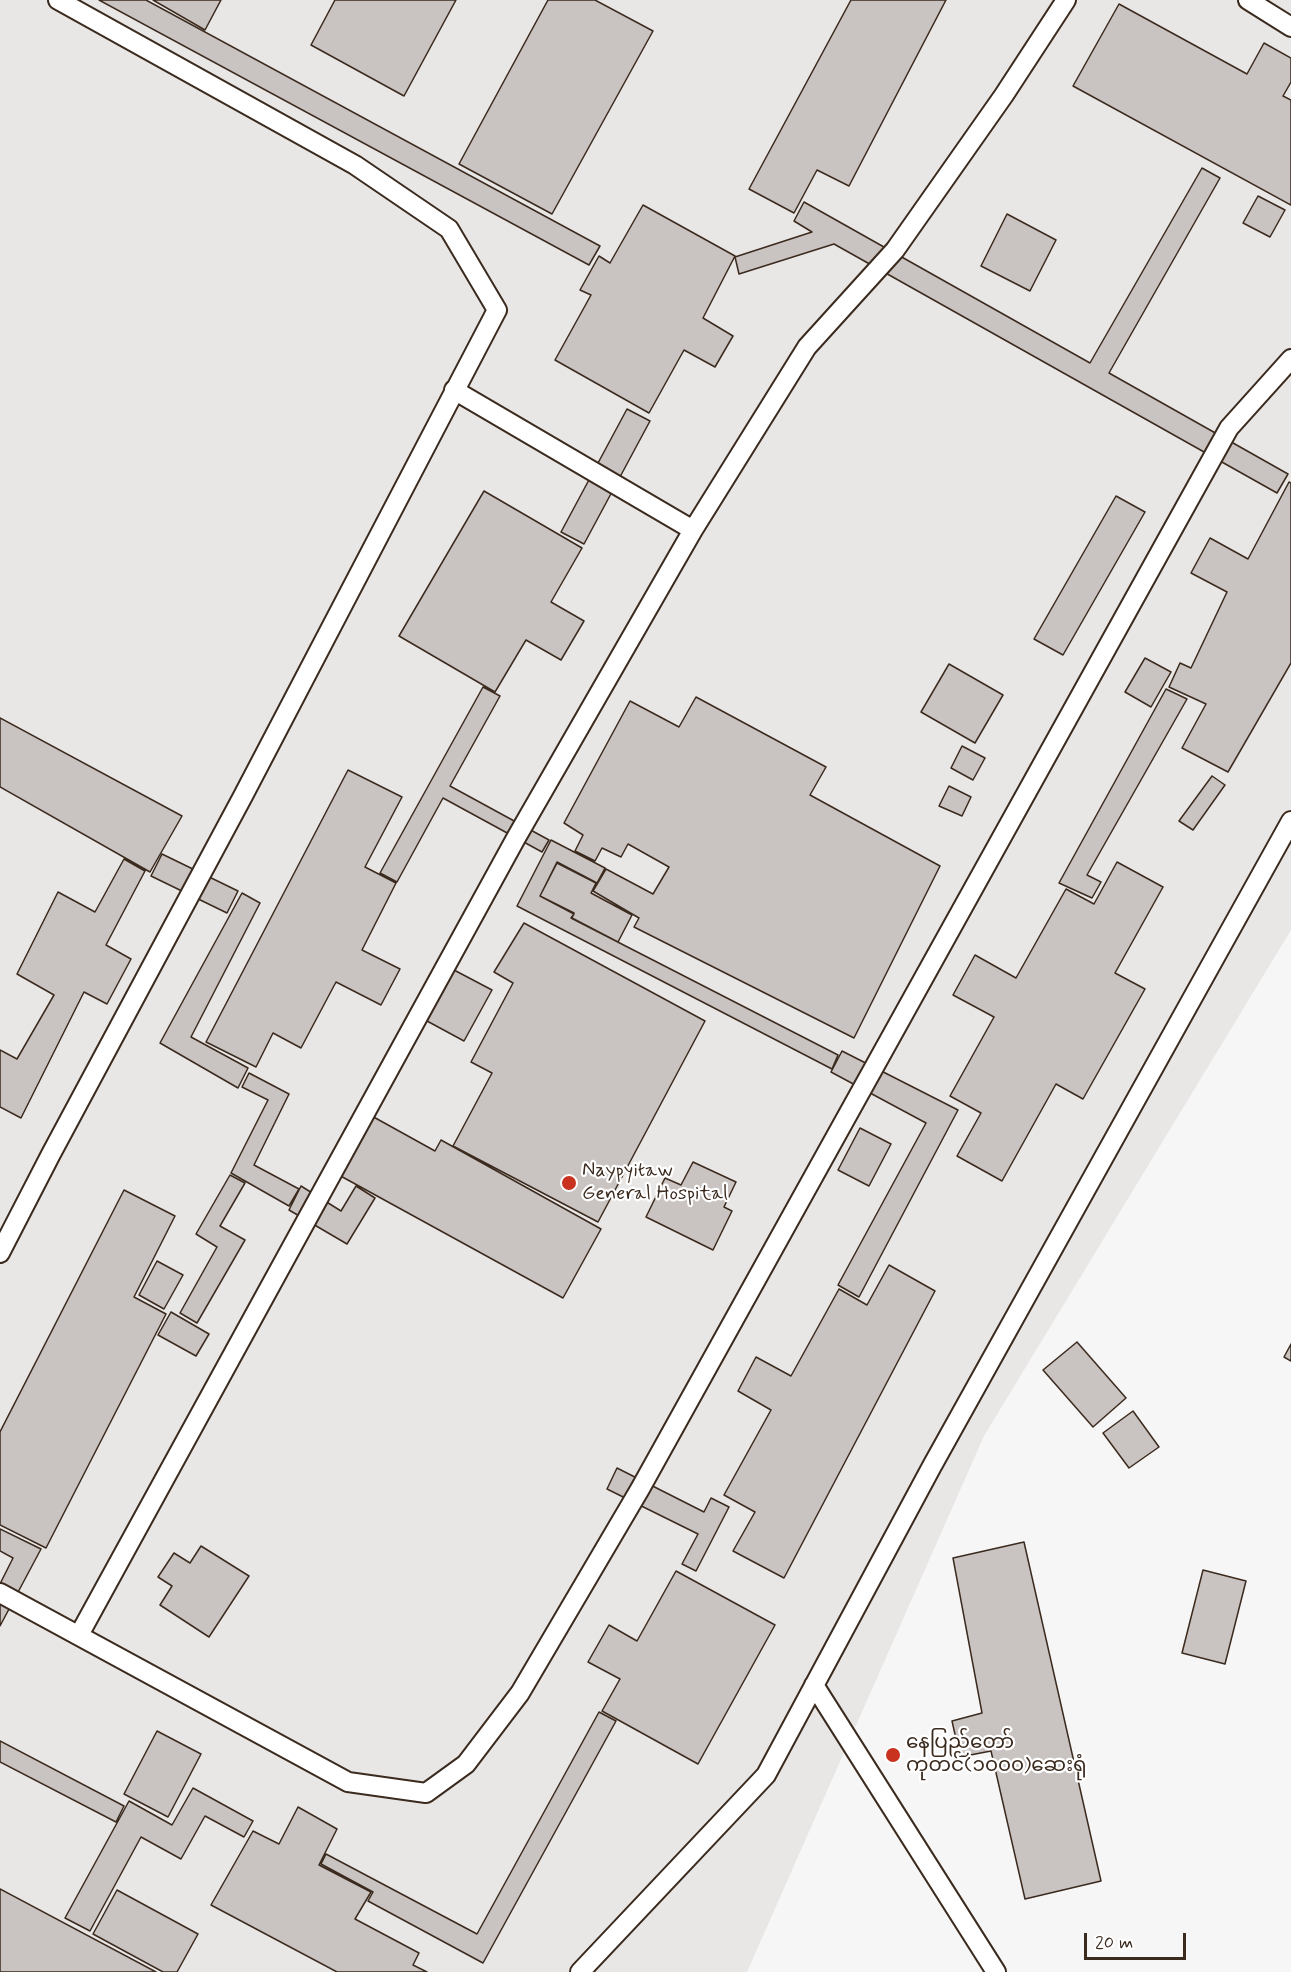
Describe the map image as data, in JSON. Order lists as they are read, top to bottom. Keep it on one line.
{"places":["Naypyitaw General Hospital","နေပြည်တော် ကုတင်(၁၀၀၀)ဆေးရုံ"],"scale_bar":"20 m"}
